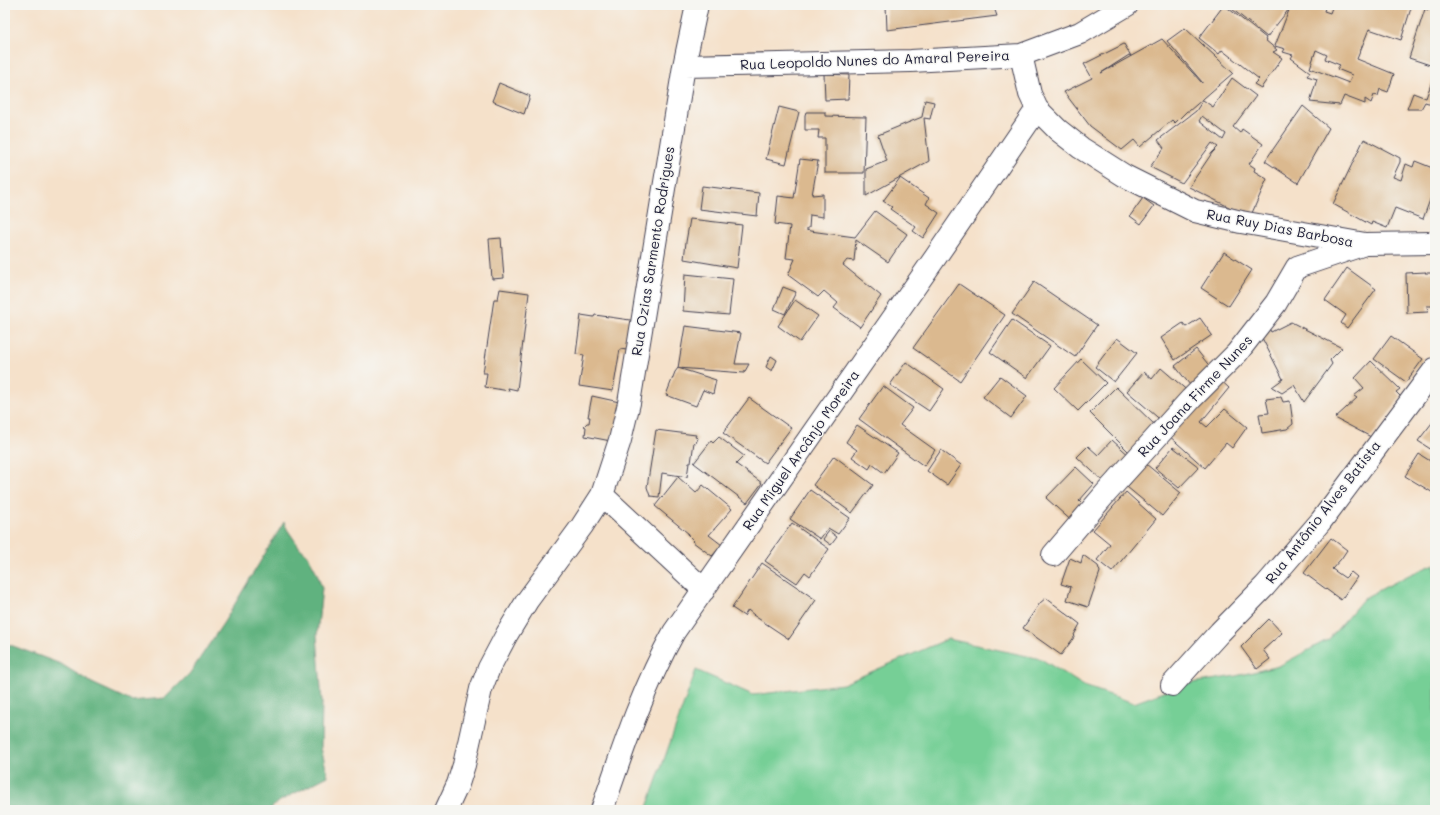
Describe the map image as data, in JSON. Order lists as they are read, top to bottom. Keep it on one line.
{"streets":{"street":["Rua Leopoldo Nunes do Amaral Pereira","Rua Ruy Dias Barbosa","Rua Ozias Sarmento Rodrigues","Rua Joana Firme Nunes","Rua Miguel Arcânjo Moreira","Rua Antônio Alves Batista"]},"crossings":[["Rua Leopoldo Nunes do Amaral Pereira","Rua Ozias Sarmento Rodrigues"],["Rua Ruy Dias Barbosa","Rua Joana Firme Nunes"],["Rua Ruy Dias Barbosa","Rua Miguel Arcânjo Moreira"]]}
